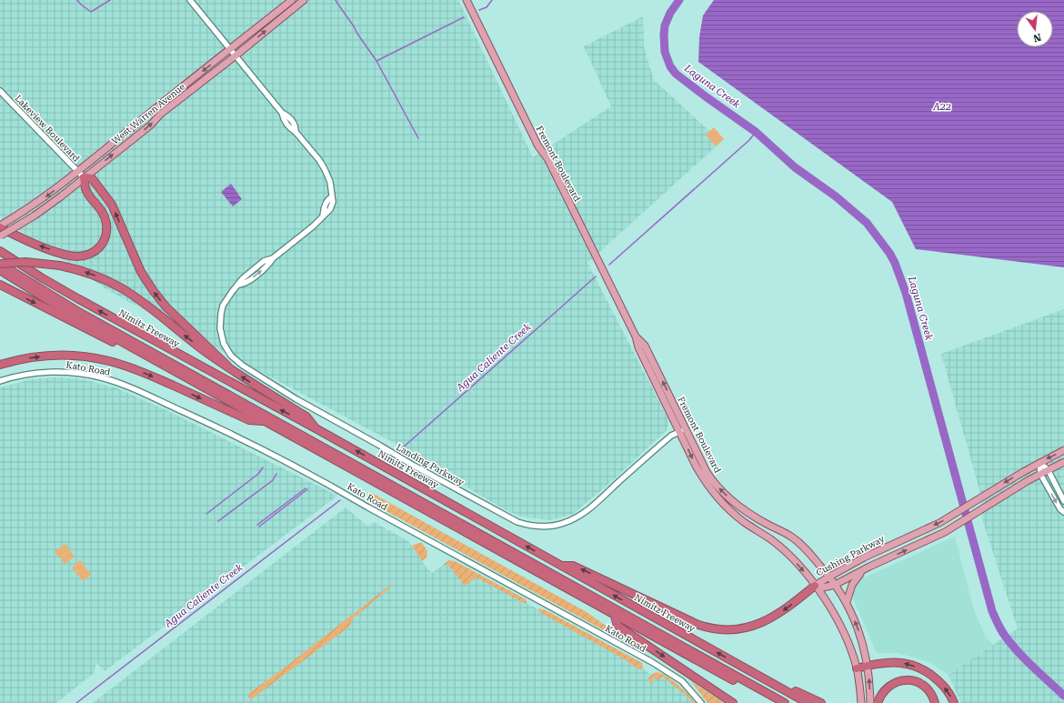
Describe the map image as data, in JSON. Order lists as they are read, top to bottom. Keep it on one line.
{"streets":{"highway":["Nimitz Freeway"],"main road":["West Warren Avenue","Fremont Boulevard","Cushing Parkway"],"street":["Lakeview Boulevard","Kato Road","Landing Parkway"]},"crossings":[["West Warren Avenue","Lakeview Boulevard"],["West Warren Avenue","Landing Parkway"],["Fremont Boulevard","Landing Parkway"],["Fremont Boulevard","Cushing Parkway"]],"water":["Laguna Creek","A22","Agua Caliente Creek"],"north":"bottom"}
